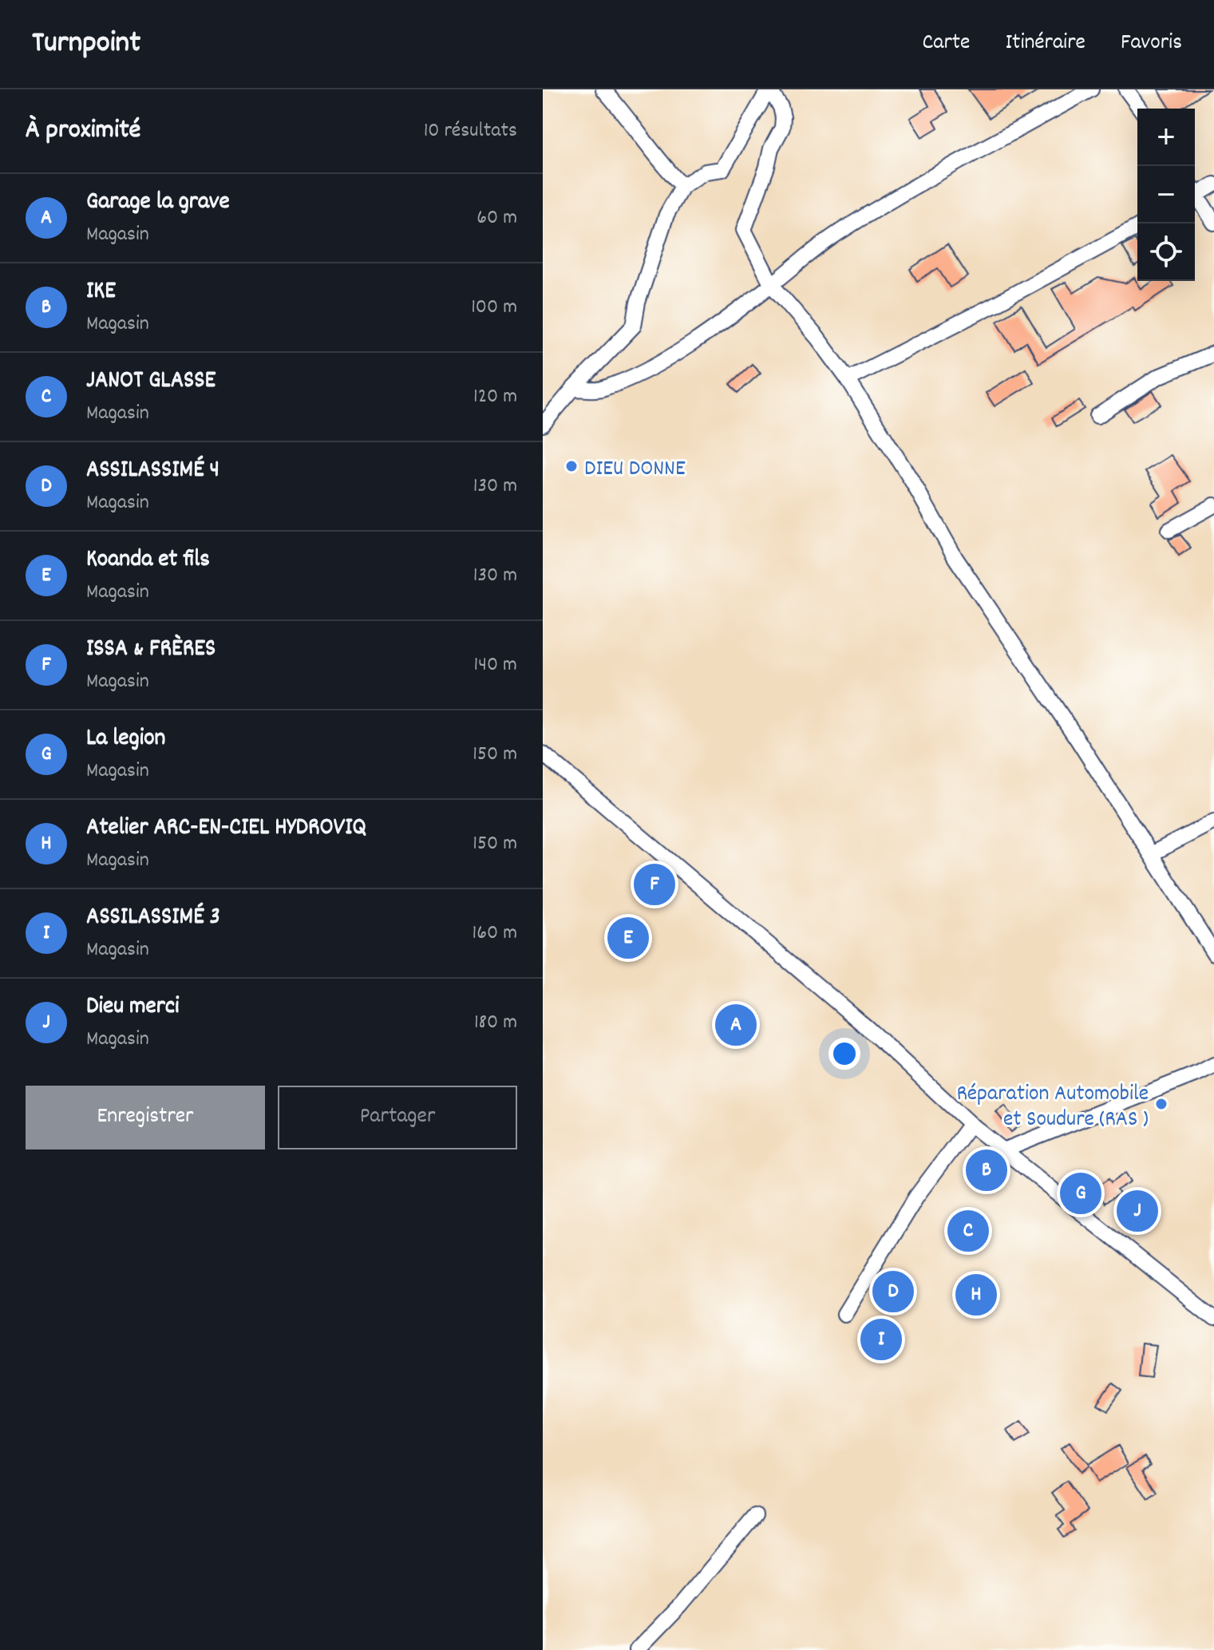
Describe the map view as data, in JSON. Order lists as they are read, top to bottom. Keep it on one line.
{"places":["DIEU DONNE","Réparation Automobile et Soudure (RAS )"],"page":{"header":"Turnpoint","nav":["Carte","Itinéraire","Favoris"],"heading":["À proximité","10 résultats"],"map_buttons":["+","−"],"list":[{"mark":"A","name":"Garage la grave","note":"Magasin","value":"60 m"},{"mark":"B","name":"IKE","note":"Magasin","value":"100 m"},{"mark":"C","name":"JANOT GLASSE","note":"Magasin","value":"120 m"},{"mark":"D","name":"ASSILASSIMÉ 4","note":"Magasin","value":"130 m"},{"mark":"E","name":"Koanda et fils","note":"Magasin","value":"130 m"},{"mark":"F","name":"ISSA & FRÈRES","note":"Magasin","value":"140 m"},{"mark":"G","name":"La legion","note":"Magasin","value":"150 m"},{"mark":"H","name":"Atelier ARC-EN-CIEL HYDROVIQ","note":"Magasin","value":"150 m"},{"mark":"I","name":"ASSILASSIMÉ 3","note":"Magasin","value":"160 m"},{"mark":"J","name":"Dieu merci","note":"Magasin","value":"180 m"}],"pins":["F","E","A","B","G","J","C","D","H","I"],"buttons":["Enregistrer","Partager"]}}
